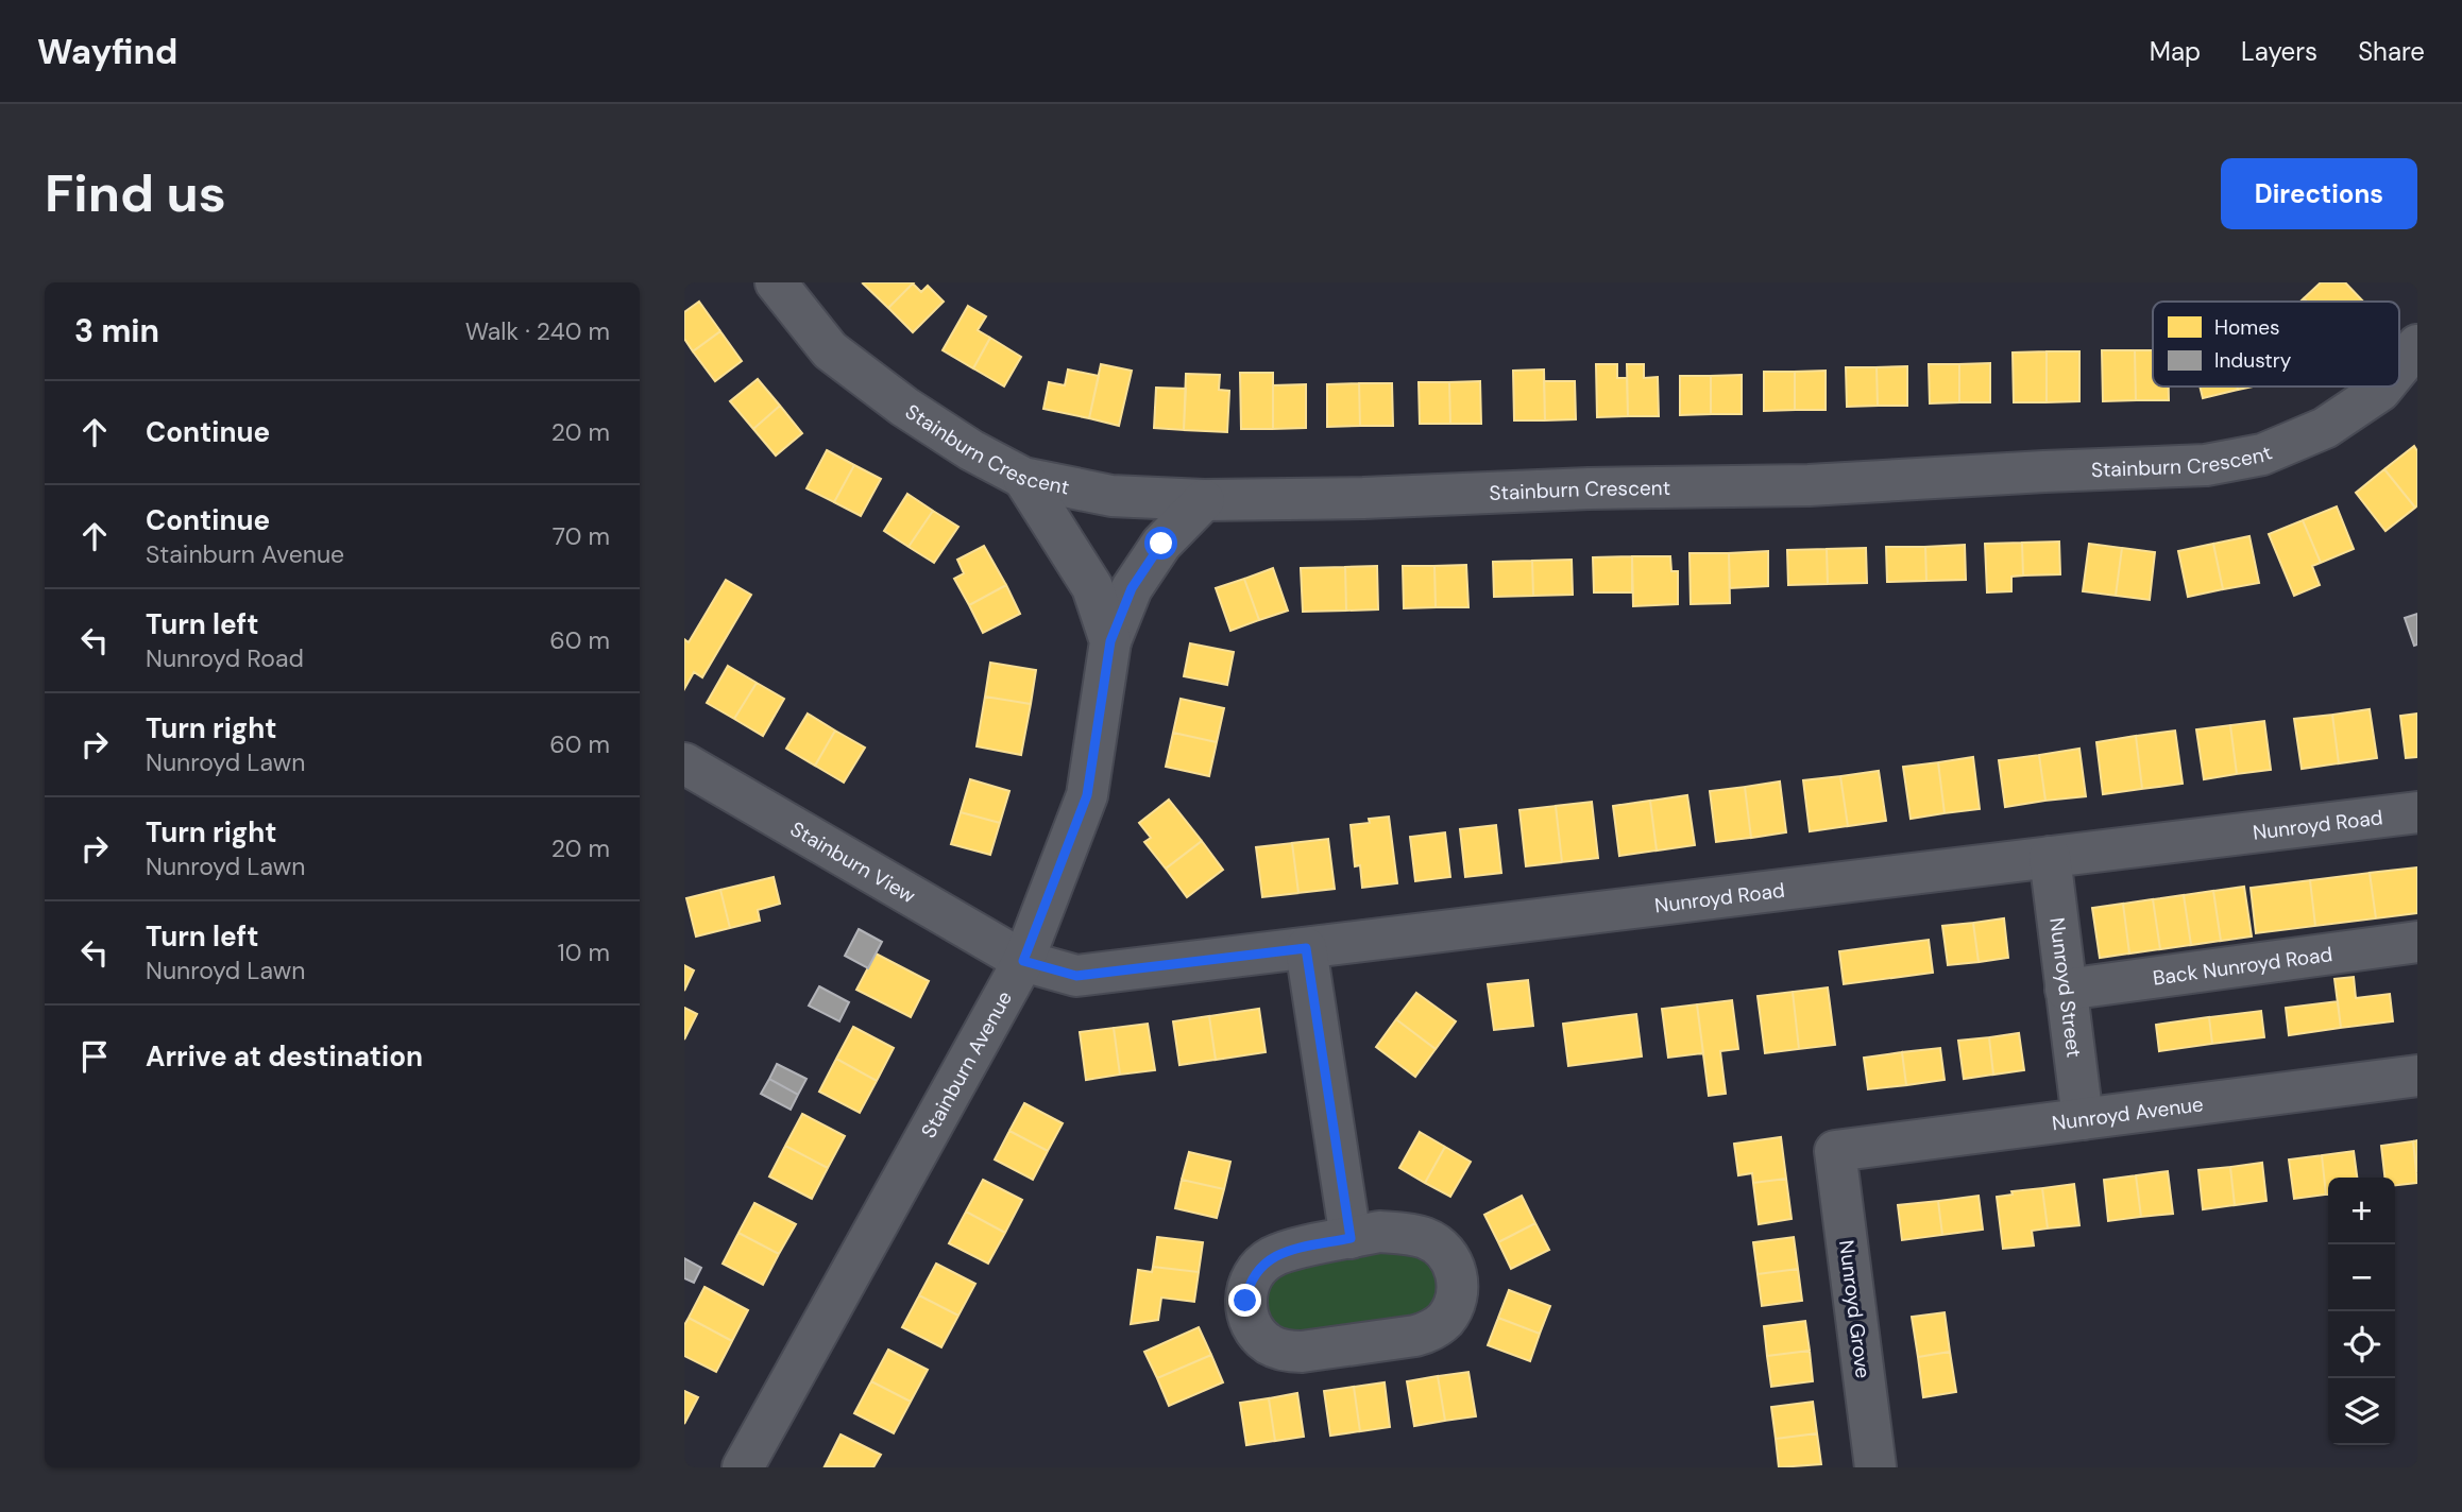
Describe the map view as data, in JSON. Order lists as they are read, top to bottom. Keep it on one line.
{"streets":{"street":["Stainburn Crescent","Nunroyd Road","Stainburn View","Back Nunroyd Road","Nunroyd Street","Stainburn Avenue","Nunroyd Avenue","Nunroyd Grove"]},"crossings":[["Stainburn Crescent","Stainburn Avenue"],["Nunroyd Road","Stainburn View"],["Nunroyd Road","Nunroyd Street"],["Nunroyd Road","Stainburn Avenue"],["Stainburn View","Stainburn Avenue"],["Back Nunroyd Road","Nunroyd Street"],["Nunroyd Street","Nunroyd Avenue"],["Nunroyd Avenue","Nunroyd Grove"]],"legend":["Homes","Industry"],"page":{"header":"Wayfind","nav":["Map","Layers","Share"],"buttons":"Directions","title":"Find us","heading":["3 min","Walk · 240 m"],"list":[["Continue","20 m"],["Continue","Stainburn Avenue","70 m"],["Turn left","Nunroyd Road","60 m"],["Turn right","Nunroyd Lawn","60 m"],["Turn right","Nunroyd Lawn","20 m"],["Turn left","Nunroyd Lawn","10 m"],"Arrive at destination"],"map_buttons":["+","−"]}}
